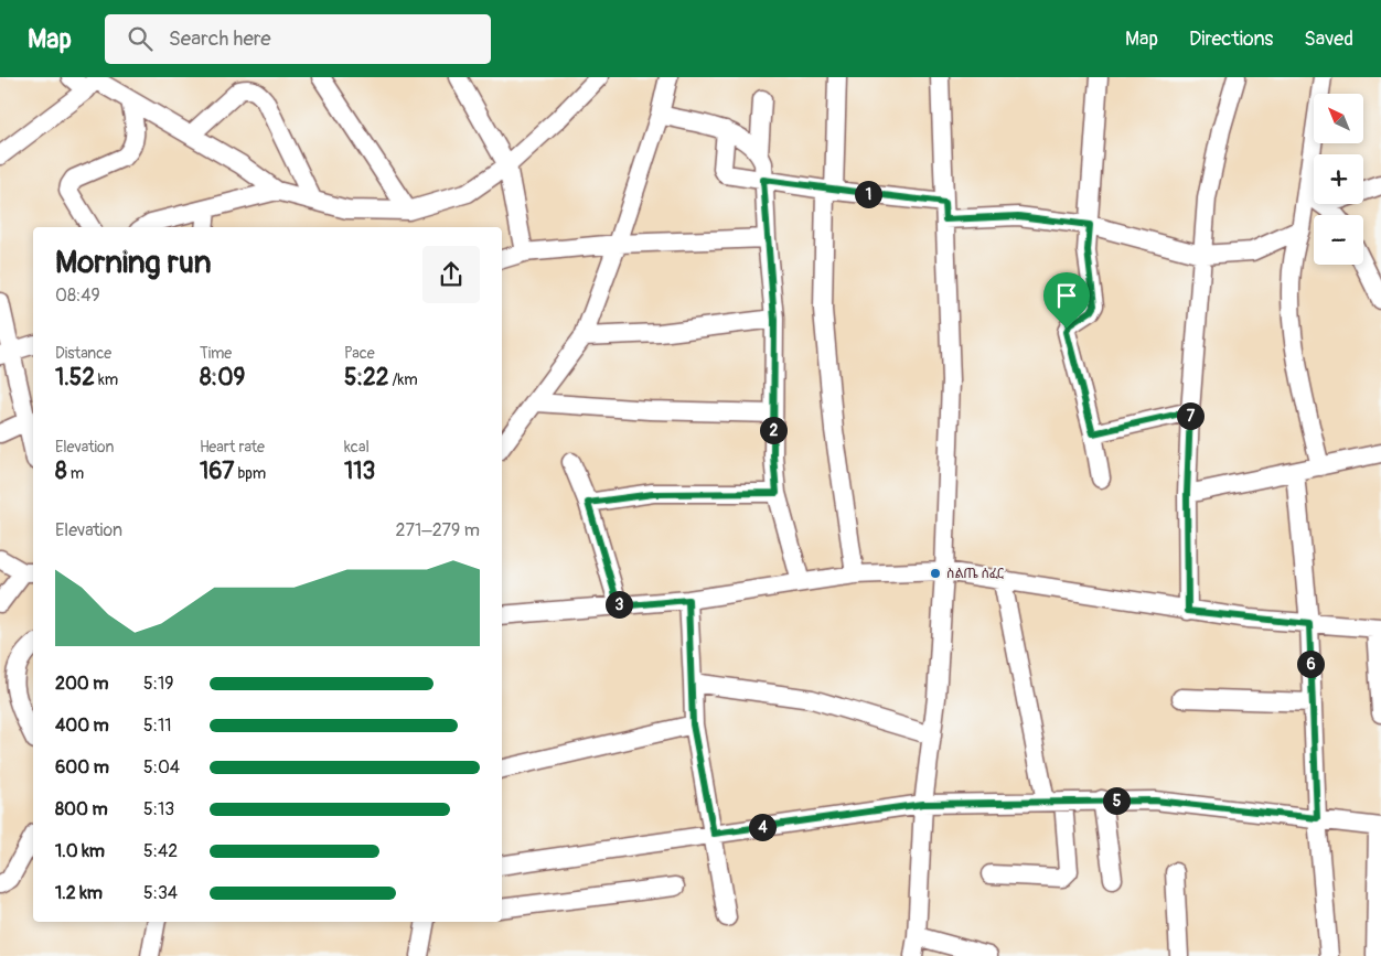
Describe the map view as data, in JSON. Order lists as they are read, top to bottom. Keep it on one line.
{"places":["ስልጤ ሰፈር"],"north":"top left","page":{"header":"Map","search":"Search here","nav":["Map","Directions","Saved"],"map_buttons":["+","−"],"pins":["1","7","2","3","6","5","4"],"heading":["Morning run","08:49"],"stats":[["Distance","1.52 km"],["Time","8:09"],["Pace","5:22 /km"],["Elevation","8 m"],["Heart rate","167 bpm"],["kcal","113"]],"chart":["Elevation","271–279 m"],"list":[{"name":"200 m","note":"5:19"},{"name":"400 m","note":"5:11"},{"name":"600 m","note":"5:04"},{"name":"800 m","note":"5:13"},{"name":"1.0 km","note":"5:42"},{"name":"1.2 km","note":"5:34"}]}}
